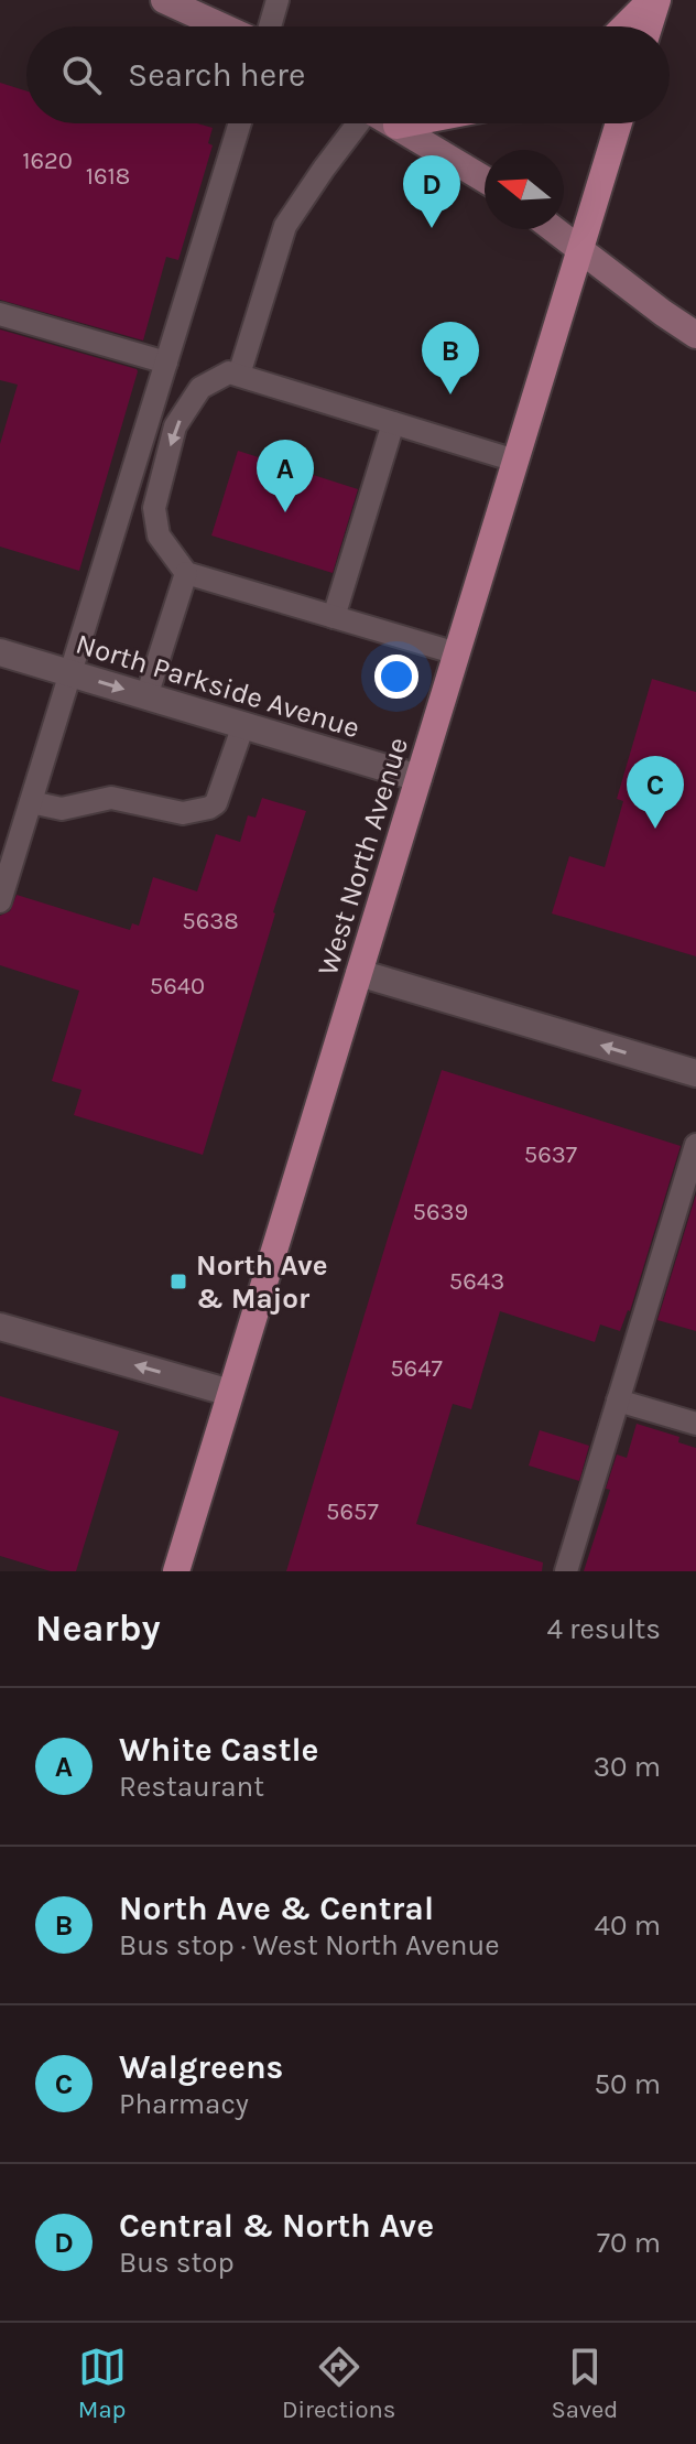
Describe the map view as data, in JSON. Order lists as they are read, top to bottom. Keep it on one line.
{"streets":{"main road":["West North Avenue"],"street":["North Parkside Avenue"]},"crossings":[["North Parkside Avenue","West North Avenue"]],"places":{"transit":["North Ave & Major"]},"house_numbers":["1620","1618","5638","5640","5637","5639","5643","5647","5657"],"north":"left","page":{"search":"Search here","pins":["D","B","A","C"],"heading":["Nearby","4 results"],"list":[{"mark":"A","name":"White Castle","note":"Restaurant","value":"30 m"},{"mark":"B","name":"North Ave & Central","note":"Bus stop · West North Avenue","value":"40 m"},{"mark":"C","name":"Walgreens","note":"Pharmacy","value":"50 m"},{"mark":"D","name":"Central & North Ave","note":"Bus stop","value":"70 m"}],"nav":["Map","Directions","Saved"]}}
